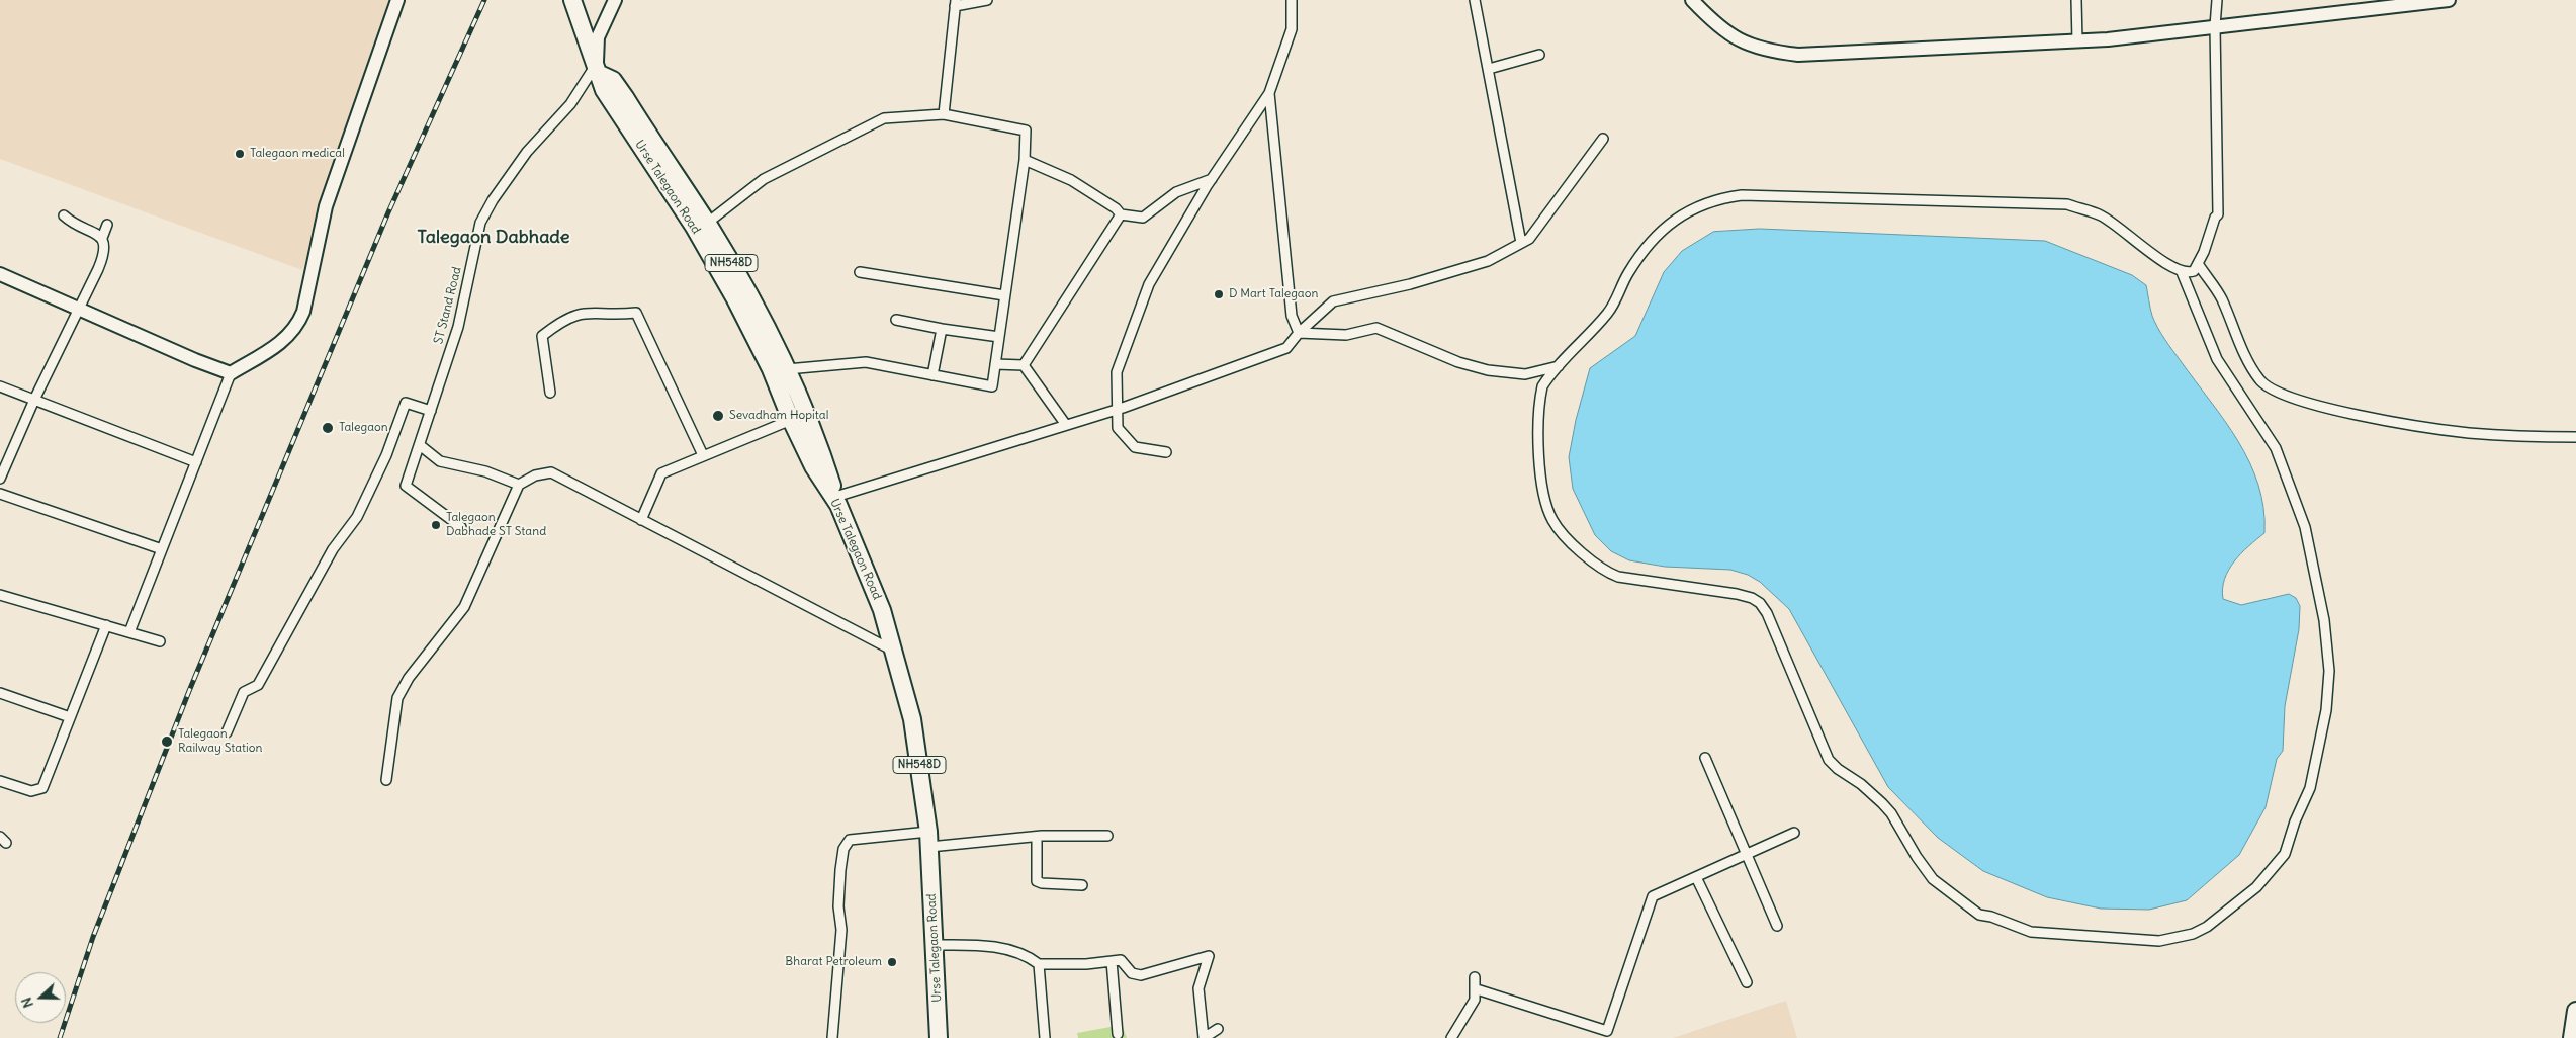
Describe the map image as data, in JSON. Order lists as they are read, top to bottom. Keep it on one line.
{"streets":{"highway":["Urse Talegaon Road","NH548D"],"street":["ST Stand Road"]},"crossings":[["Urse Talegaon Road","NH548D"],["Urse Talegaon Road","ST Stand Road"]],"districts":["Talegaon Dabhade"],"places":["Talegaon medical","D Mart Talegaon","Sevadham Hopital","Talegaon","Talegaon Dabhade ST Stand","Talegaon Railway Station","Bharat Petroleum"],"north":"left"}
